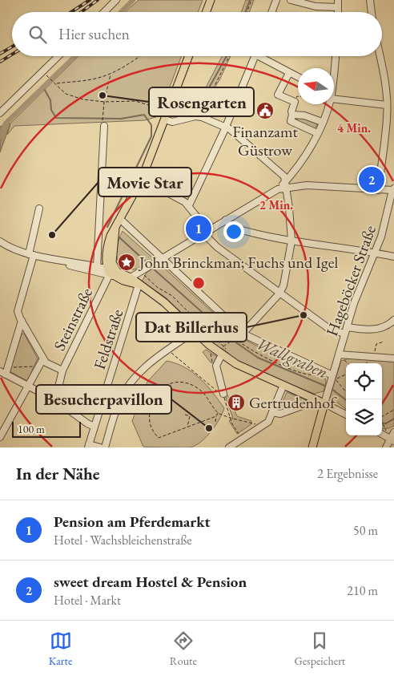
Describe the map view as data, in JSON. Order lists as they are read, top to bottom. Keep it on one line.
{"streets":{"street":["Hageböcker Straße","Steinstraße","Feldstraße"]},"water":["Wallgraben"],"places":{"other":["Rosengarten","Movie Star","Dat Billerhus","Besucherpavillon"],"public building":["Finanzamt Güstrow"],"place":["John Brinckman; Fuchs und Igel"],"building":["Gertrudenhof"]},"scale_bar":"100 m","north":"left","page":{"search":"Hier suchen","pins":["2","1"],"scale":"100 m","heading":["In der Nähe","2 Ergebnisse"],"list":[{"mark":"1","name":"Pension am Pferdemarkt","note":"Hotel · Wachsbleichenstraße","value":"50 m"},{"mark":"2","name":"sweet dream Hostel & Pension","note":"Hotel · Markt","value":"210 m"}],"nav":["Karte","Route","Gespeichert"]},"rings":["4 Min.","2 Min."]}
